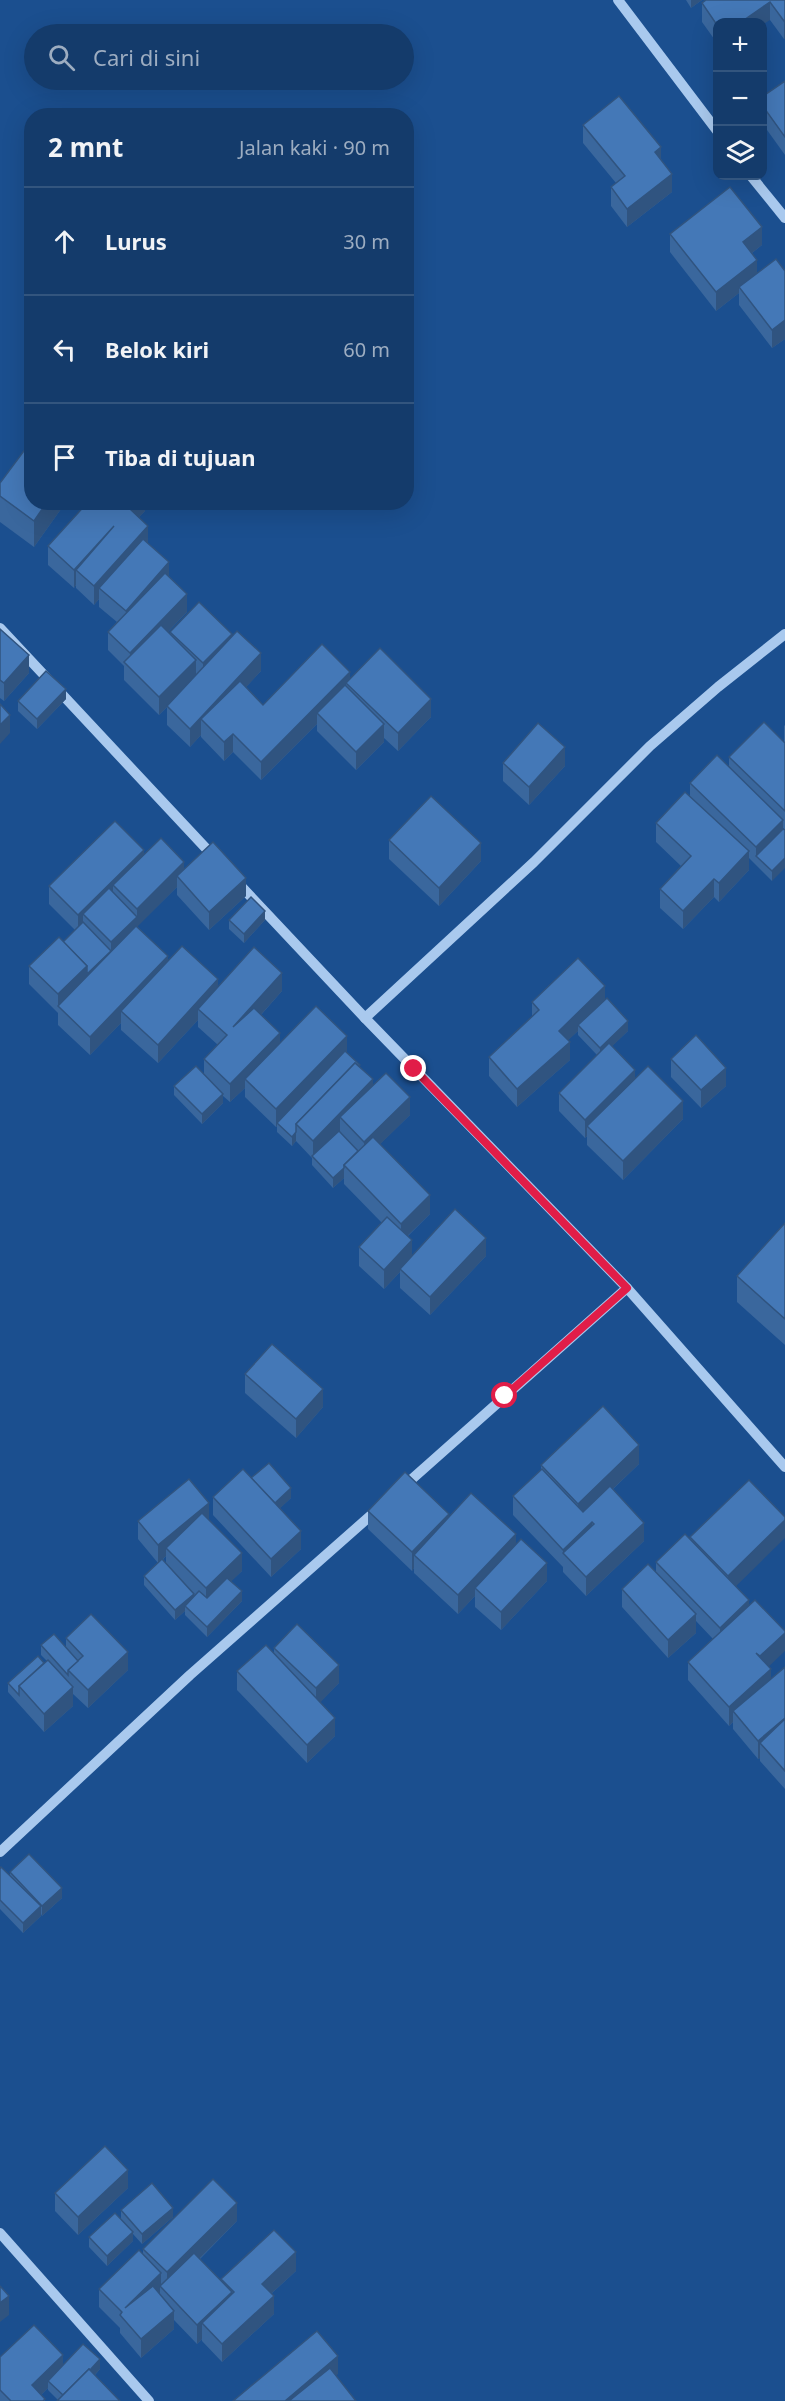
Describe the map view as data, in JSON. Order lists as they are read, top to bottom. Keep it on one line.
{"page":{"map_buttons":["+","−"],"search":"Cari di sini","heading":["2 mnt","Jalan kaki · 90 m"],"list":[["Lurus","30 m"],["Belok kiri","60 m"],"Tiba di tujuan"]}}
